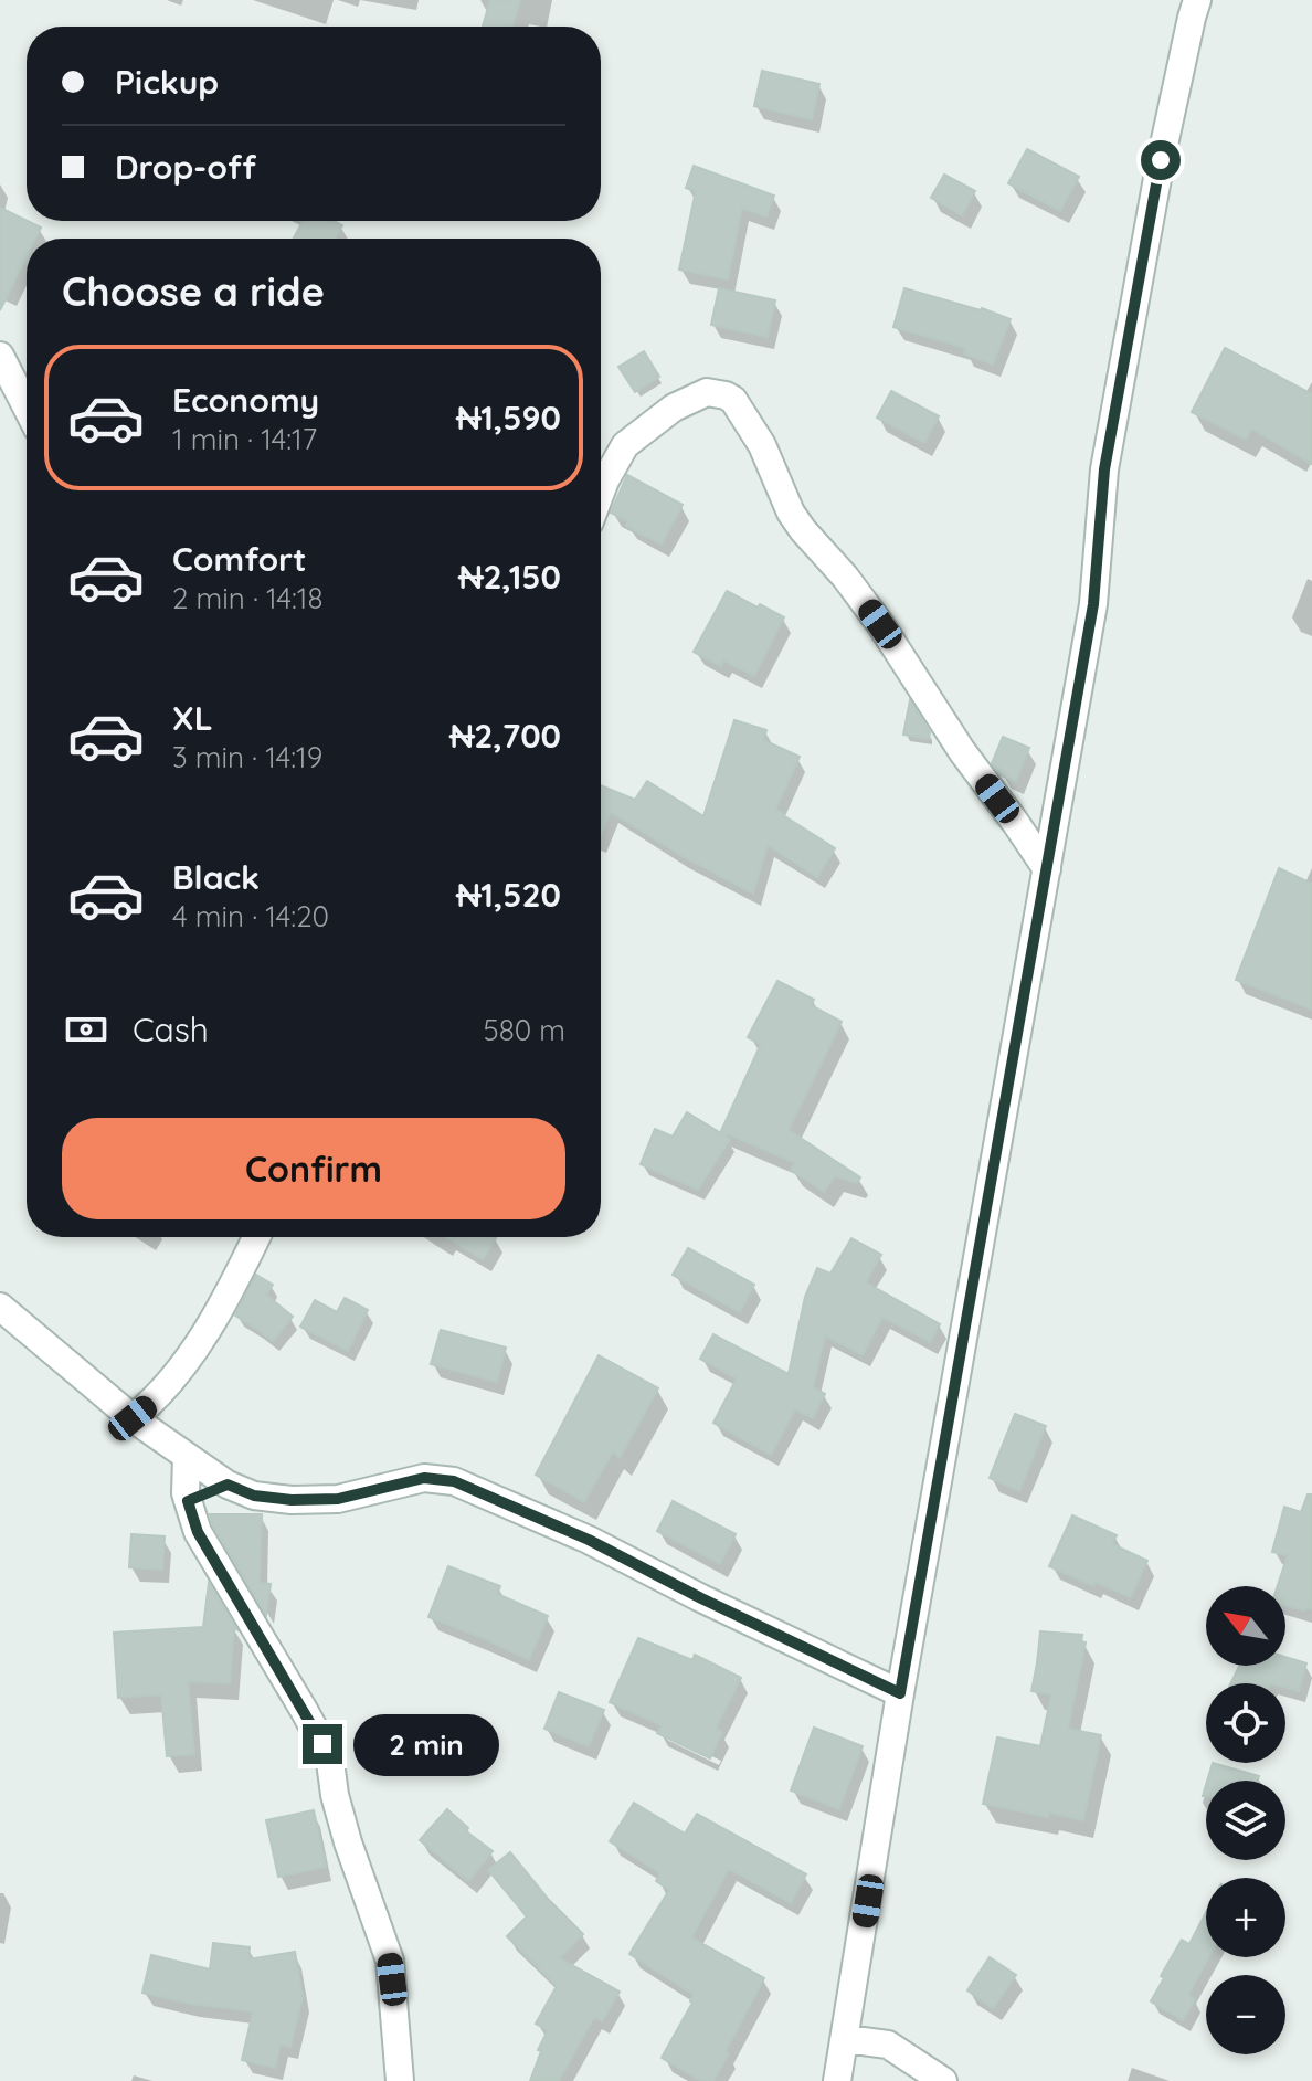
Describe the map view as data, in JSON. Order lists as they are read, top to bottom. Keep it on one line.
{"north":"top left","page":{"banner":["Pickup","Drop-off"],"heading":"Choose a ride","list":[{"name":"Economy","note":"1 min · 14:17","value":"₦1,590"},{"name":"Comfort","note":"2 min · 14:18","value":"₦2,150"},{"name":"XL","note":"3 min · 14:19","value":"₦2,700"},{"name":"Black","note":"4 min · 14:20","value":"₦1,520"}],"pay":["Cash","580 m"],"buttons":"Confirm","map_buttons":["+","−"],"bubble":"2 min"}}
